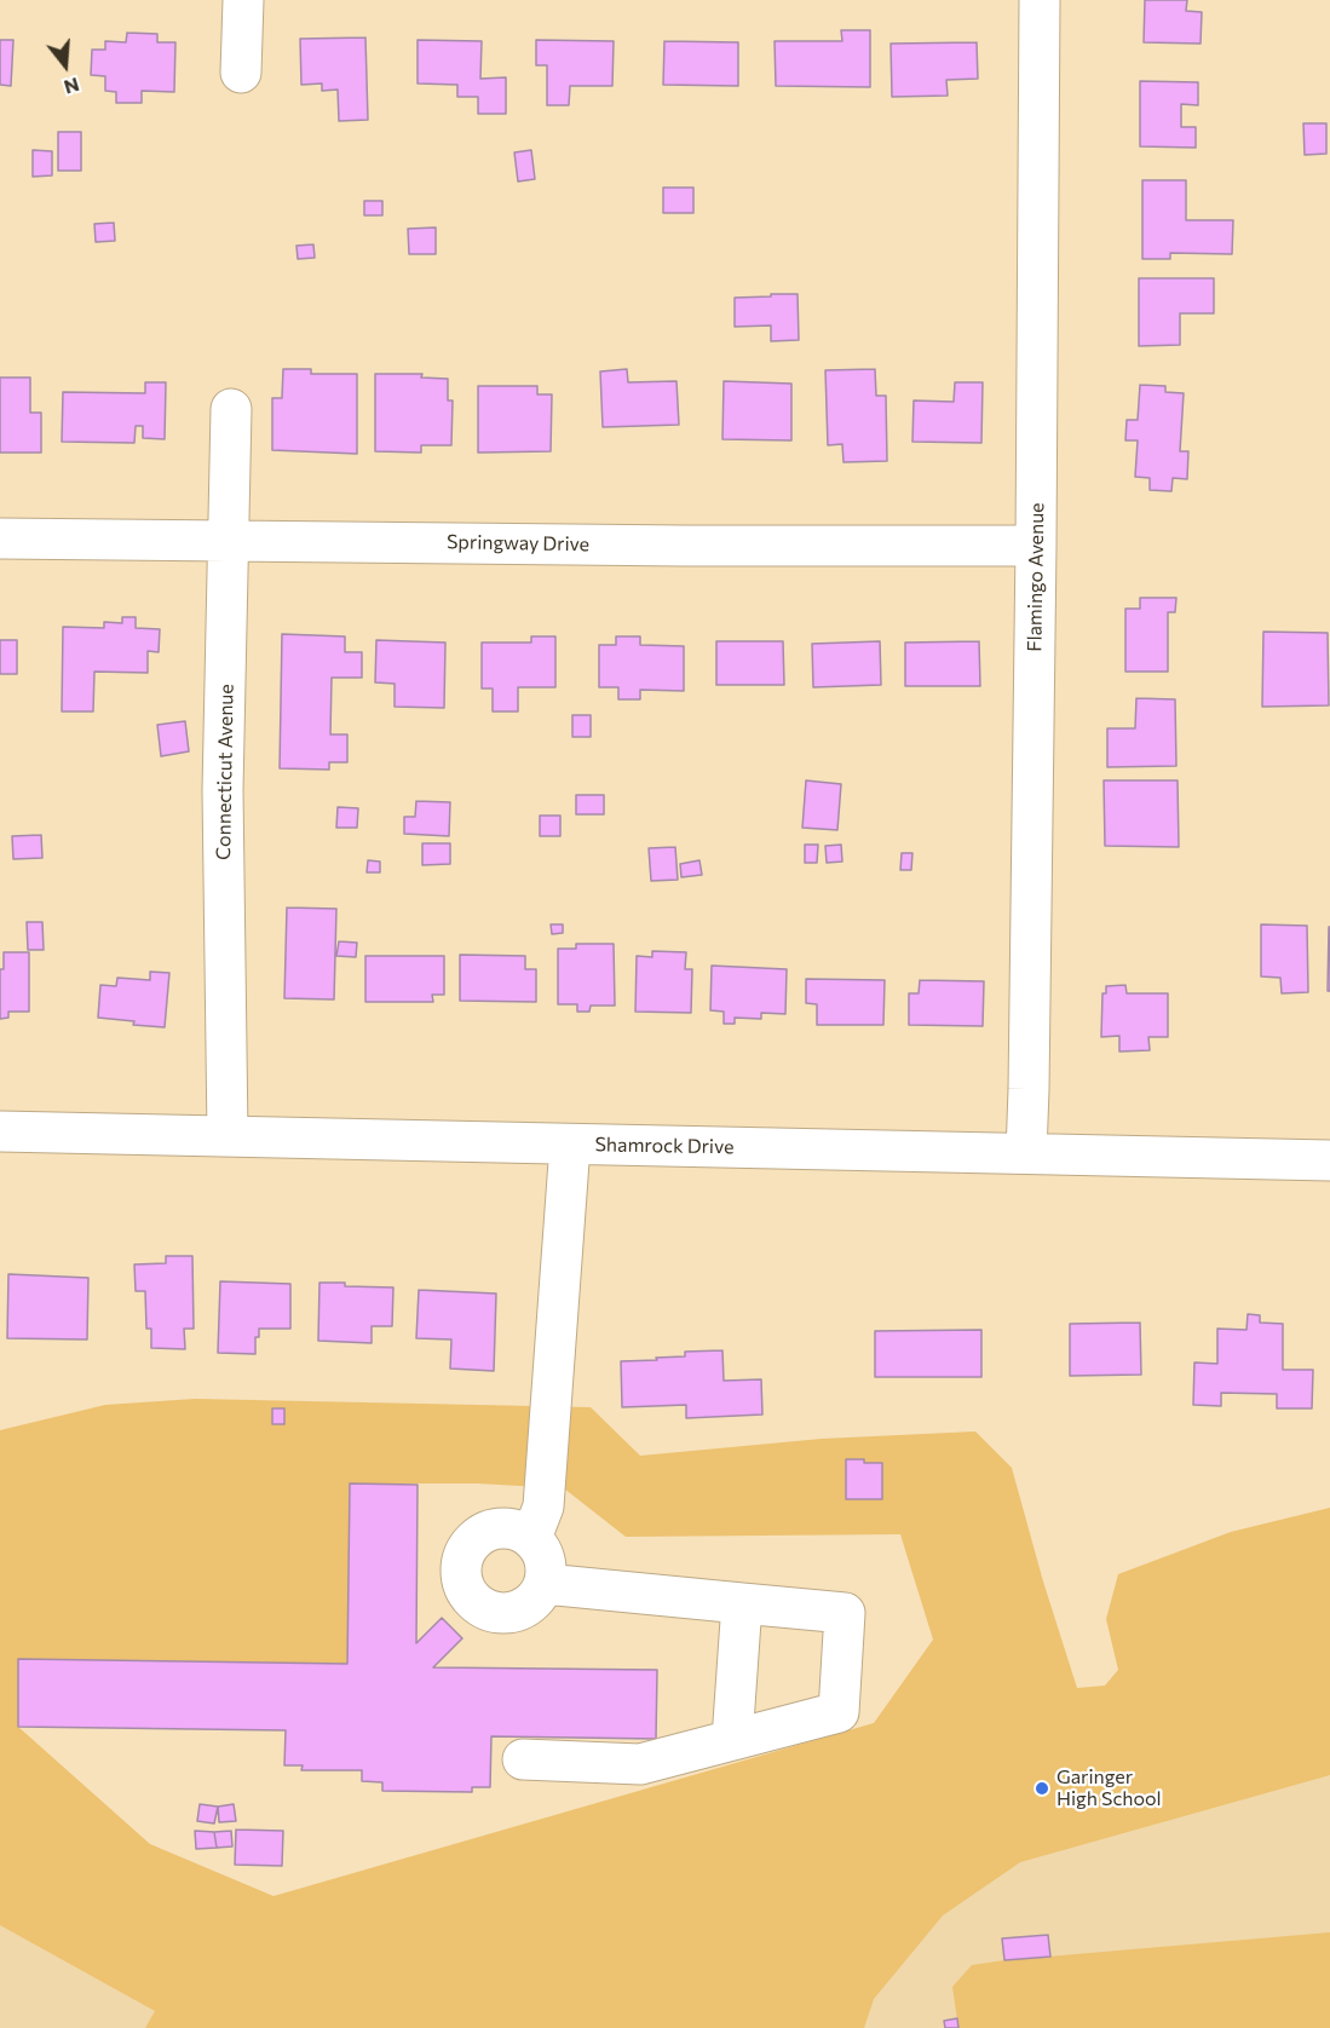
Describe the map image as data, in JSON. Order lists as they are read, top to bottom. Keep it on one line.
{"streets":{"street":["Springway Drive","Flamingo Avenue","Connecticut Avenue","Shamrock Drive"]},"crossings":[["Springway Drive","Flamingo Avenue"],["Springway Drive","Connecticut Avenue"],["Flamingo Avenue","Shamrock Drive"],["Connecticut Avenue","Shamrock Drive"]],"places":["Garinger High School"],"north":"bottom"}
